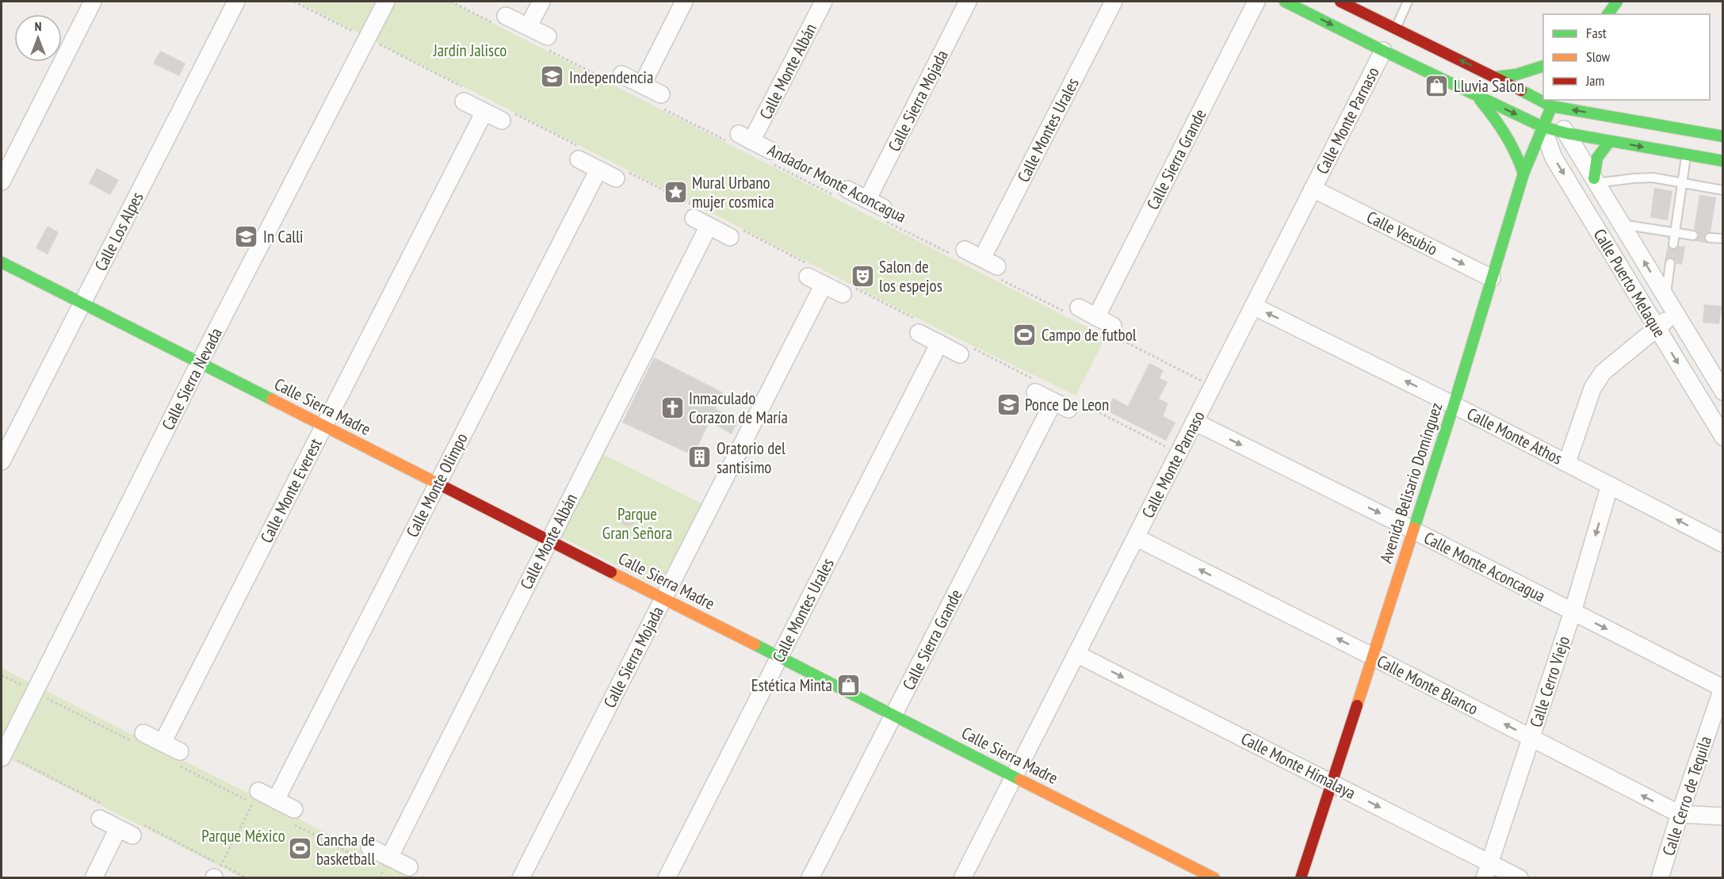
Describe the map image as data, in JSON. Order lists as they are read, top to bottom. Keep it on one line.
{"streets":{"main road":["Calle Sierra Madre","Avenida Belisario Domínguez"],"street":["Calle Monte Albán","Calle Sierra Mojada","Calle Monte Parnaso","Calle Montes Urales","Calle Sierra Grande","Calle Los Alpes","Calle Vesubio","Calle Puerto Melaque","Calle Sierra Nevada","Calle Monte Athos","Calle Monte Olimpo","Calle Monte Everest","Calle Monte Aconcagua","Calle Cerro Viejo","Calle Monte Blanco","Calle Monte Himalaya","Calle Cerro de Tequila"],"path":["Andador Monte Aconcagua"]},"crossings":[["Calle Monte Albán","Calle Sierra Madre"],["Calle Sierra Mojada","Calle Sierra Madre"],["Calle Monte Parnaso","Calle Vesubio"],["Calle Monte Parnaso","Calle Sierra Madre"],["Calle Monte Parnaso","Calle Monte Athos"],["Calle Monte Parnaso","Calle Monte Aconcagua"],["Calle Monte Parnaso","Calle Monte Blanco"],["Calle Monte Parnaso","Calle Monte Himalaya"],["Calle Montes Urales","Calle Sierra Madre"],["Calle Sierra Grande","Calle Sierra Madre"],["Calle Los Alpes","Calle Sierra Madre"],["Calle Vesubio","Avenida Belisario Domínguez"],["Calle Puerto Melaque","Avenida Belisario Domínguez"],["Calle Sierra Nevada","Calle Sierra Madre"],["Calle Sierra Madre","Calle Monte Olimpo"],["Calle Sierra Madre","Calle Monte Everest"],["Calle Monte Athos","Avenida Belisario Domínguez"],["Calle Monte Athos","Calle Cerro Viejo"],["Avenida Belisario Domínguez","Calle Monte Aconcagua"],["Avenida Belisario Domínguez","Calle Monte Blanco"],["Avenida Belisario Domínguez","Calle Monte Himalaya"],["Calle Monte Aconcagua","Calle Cerro Viejo"],["Calle Monte Aconcagua","Calle Cerro de Tequila"],["Calle Cerro Viejo","Calle Monte Blanco"],["Calle Cerro Viejo","Calle Monte Himalaya"],["Calle Monte Blanco","Calle Cerro de Tequila"]],"one_way":["Calle Vesubio","Calle Monte Athos","Calle Monte Aconcagua","Calle Monte Blanco","Calle Monte Himalaya"],"parks":["Jardín Jalisco","Parque Gran Señora","Parque México"],"places":{"school or university":["Independencia","In Calli","Ponce De Leon"],"shop":["Lluvia Salon","Estética Minta"],"place":["Mural Urbano mujer cosmica"],"theatre":["Salon de los espejos"],"sports":["Campo de futbol","Cancha de basketball"],"church":["Inmaculado Corazon de María"],"building":["Oratorio del santisimo"]},"legend":["Fast","Slow","Jam"],"north":"top"}
